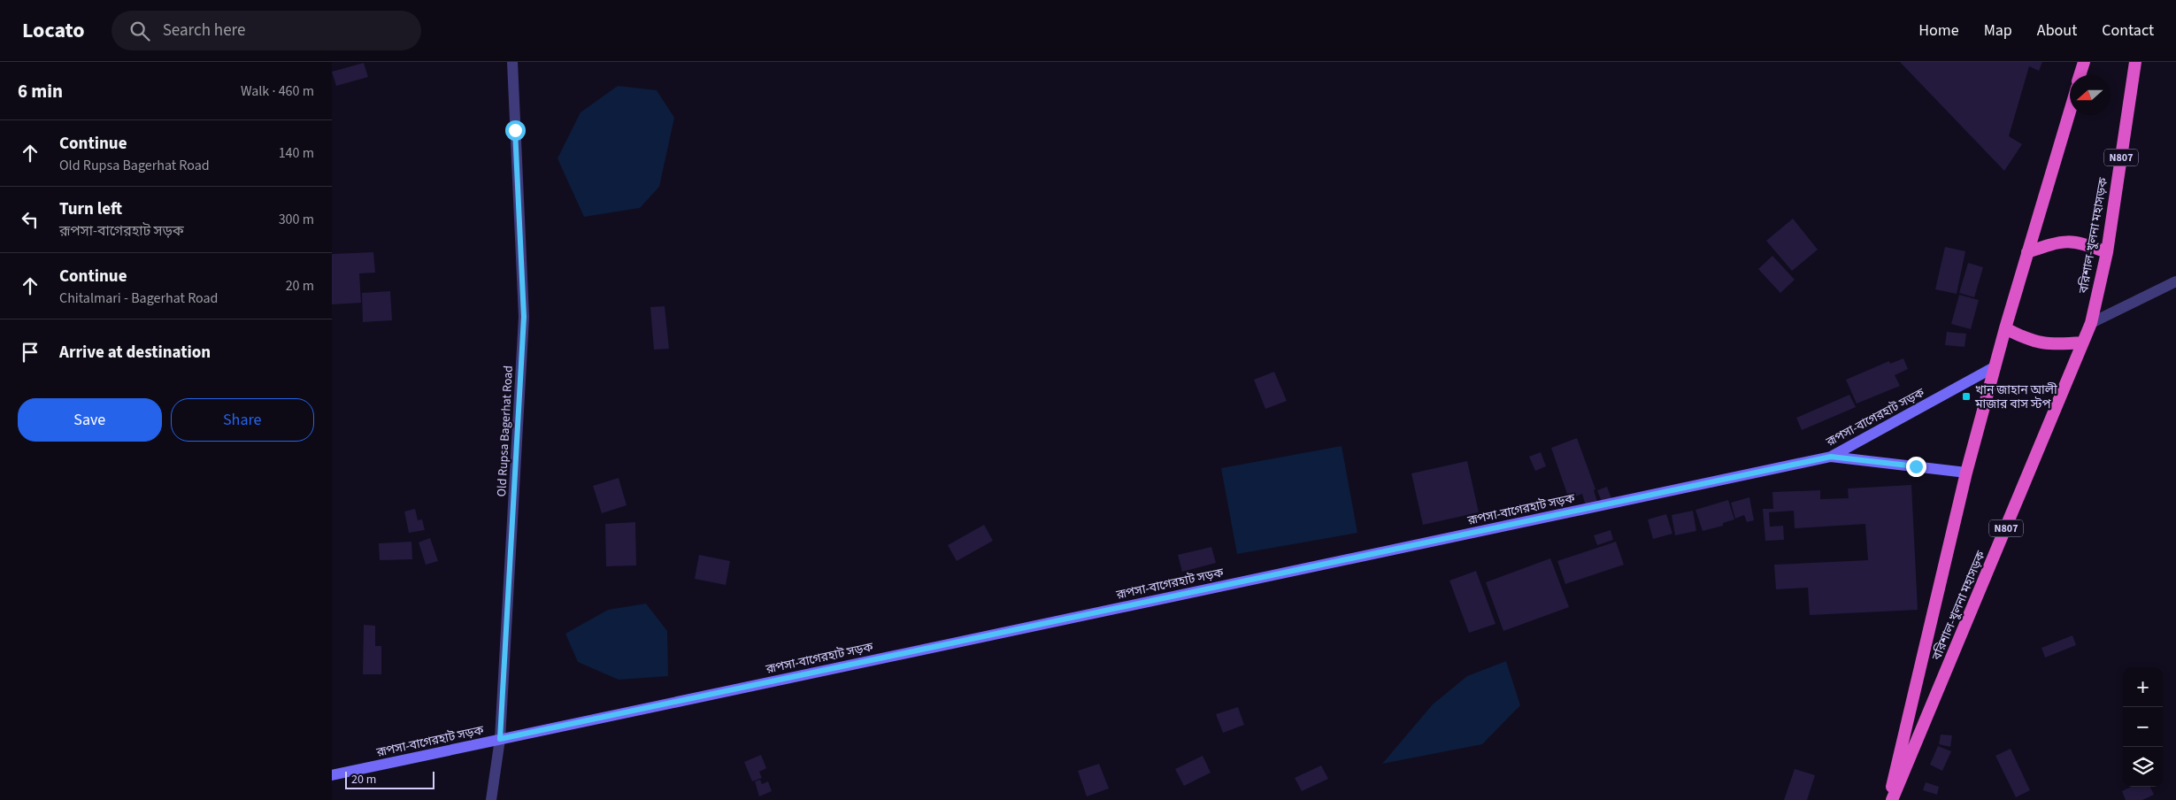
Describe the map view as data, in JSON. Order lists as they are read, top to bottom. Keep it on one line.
{"streets":{"highway":["N807","বরিশাল-খুলনা মহাসড়ক"],"main road":["রূপসা-বাগেরহাট সড়ক"],"street":["Old Rupsa Bagerhat Road"]},"crossings":[["বরিশাল-খুলনা মহাসড়ক","রূপসা-বাগেরহাট সড়ক"],["রূপসা-বাগেরহাট সড়ক","Old Rupsa Bagerhat Road"]],"places":{"transit":["খান জাহান আলী মাজার বাস স্টপ"]},"scale_bar":"20 m","north":"left","page":{"header":"Locato","search":"Search here","nav":["Home","Map","About","Contact"],"heading":["6 min","Walk · 460 m"],"list":[["Continue","Old Rupsa Bagerhat Road","140 m"],["Turn left","রূপসা-বাগেরহাট সড়ক","300 m"],["Continue","Chitalmari - Bagerhat Road","20 m"],"Arrive at destination"],"buttons":["Save","Share"],"map_buttons":["+","−"],"scale":"20 m"}}
